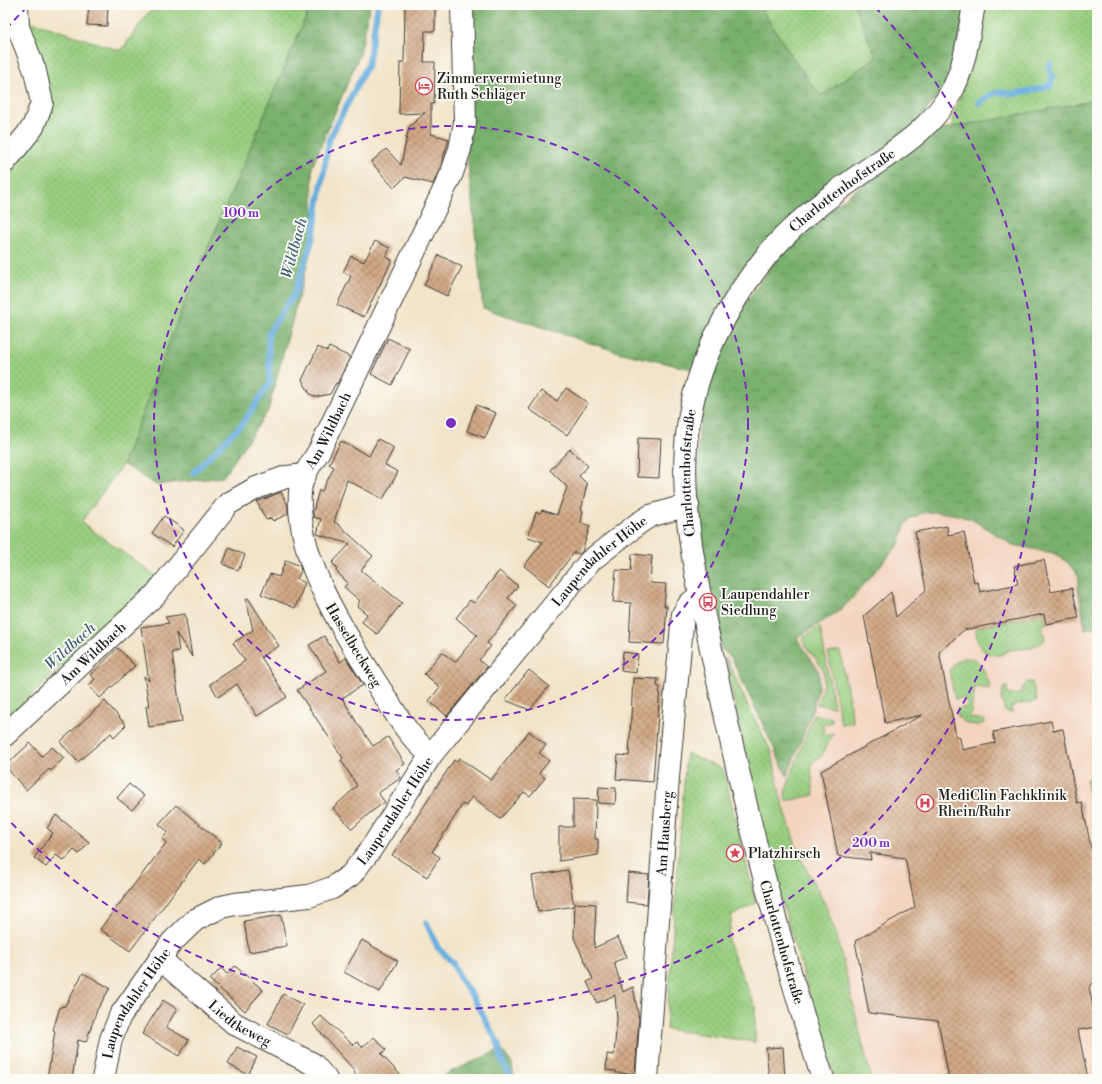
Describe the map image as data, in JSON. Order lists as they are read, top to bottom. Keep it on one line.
{"streets":{"street":["Charlottenhofstraße","Am Wildbach","Laupendahler Höhe","Hasselbeckweg","Am Hausberg","Liedtkeweg"]},"crossings":[["Charlottenhofstraße","Laupendahler Höhe"],["Charlottenhofstraße","Am Hausberg"],["Am Wildbach","Hasselbeckweg"],["Laupendahler Höhe","Hasselbeckweg"],["Laupendahler Höhe","Liedtkeweg"]],"water":["Wildbach"],"places":{"hotel":["Zimmervermietung Ruth Schläger"],"bus stop":["Laupendahler Siedlung"],"hospital":["MediClin Fachklinik Rhein/Ruhr"],"place":["Platzhirsch"]},"rings":["100 m","200 m"]}
